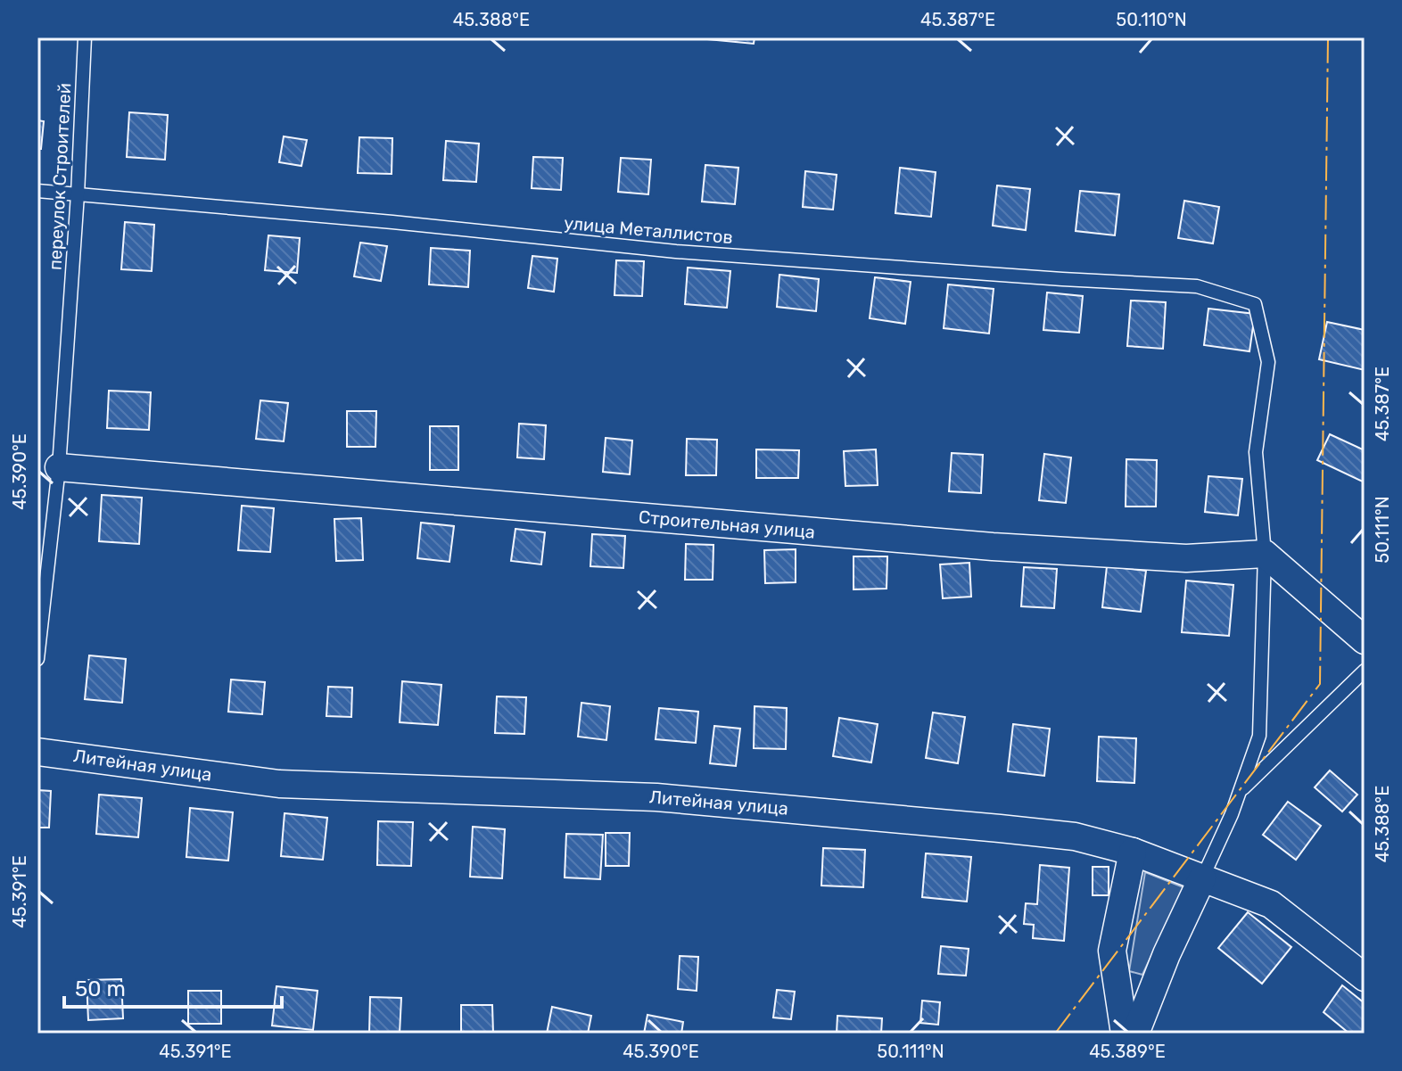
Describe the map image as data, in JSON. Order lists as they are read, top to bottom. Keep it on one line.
{"streets":{"street":["Строительная улица","Литейная улица"],"lane":["переулок Строителей","улица Металлистов"]},"crossings":[["переулок Строителей","улица Металлистов"],["переулок Строителей","Строительная улица"],["улица Металлистов","Строительная улица"]],"scale_bar":"50 m","coordinates":["45.388°E","45.387°E","50.110°N","45.390°E","50.111°N","45.391°E","45.389°E"]}
